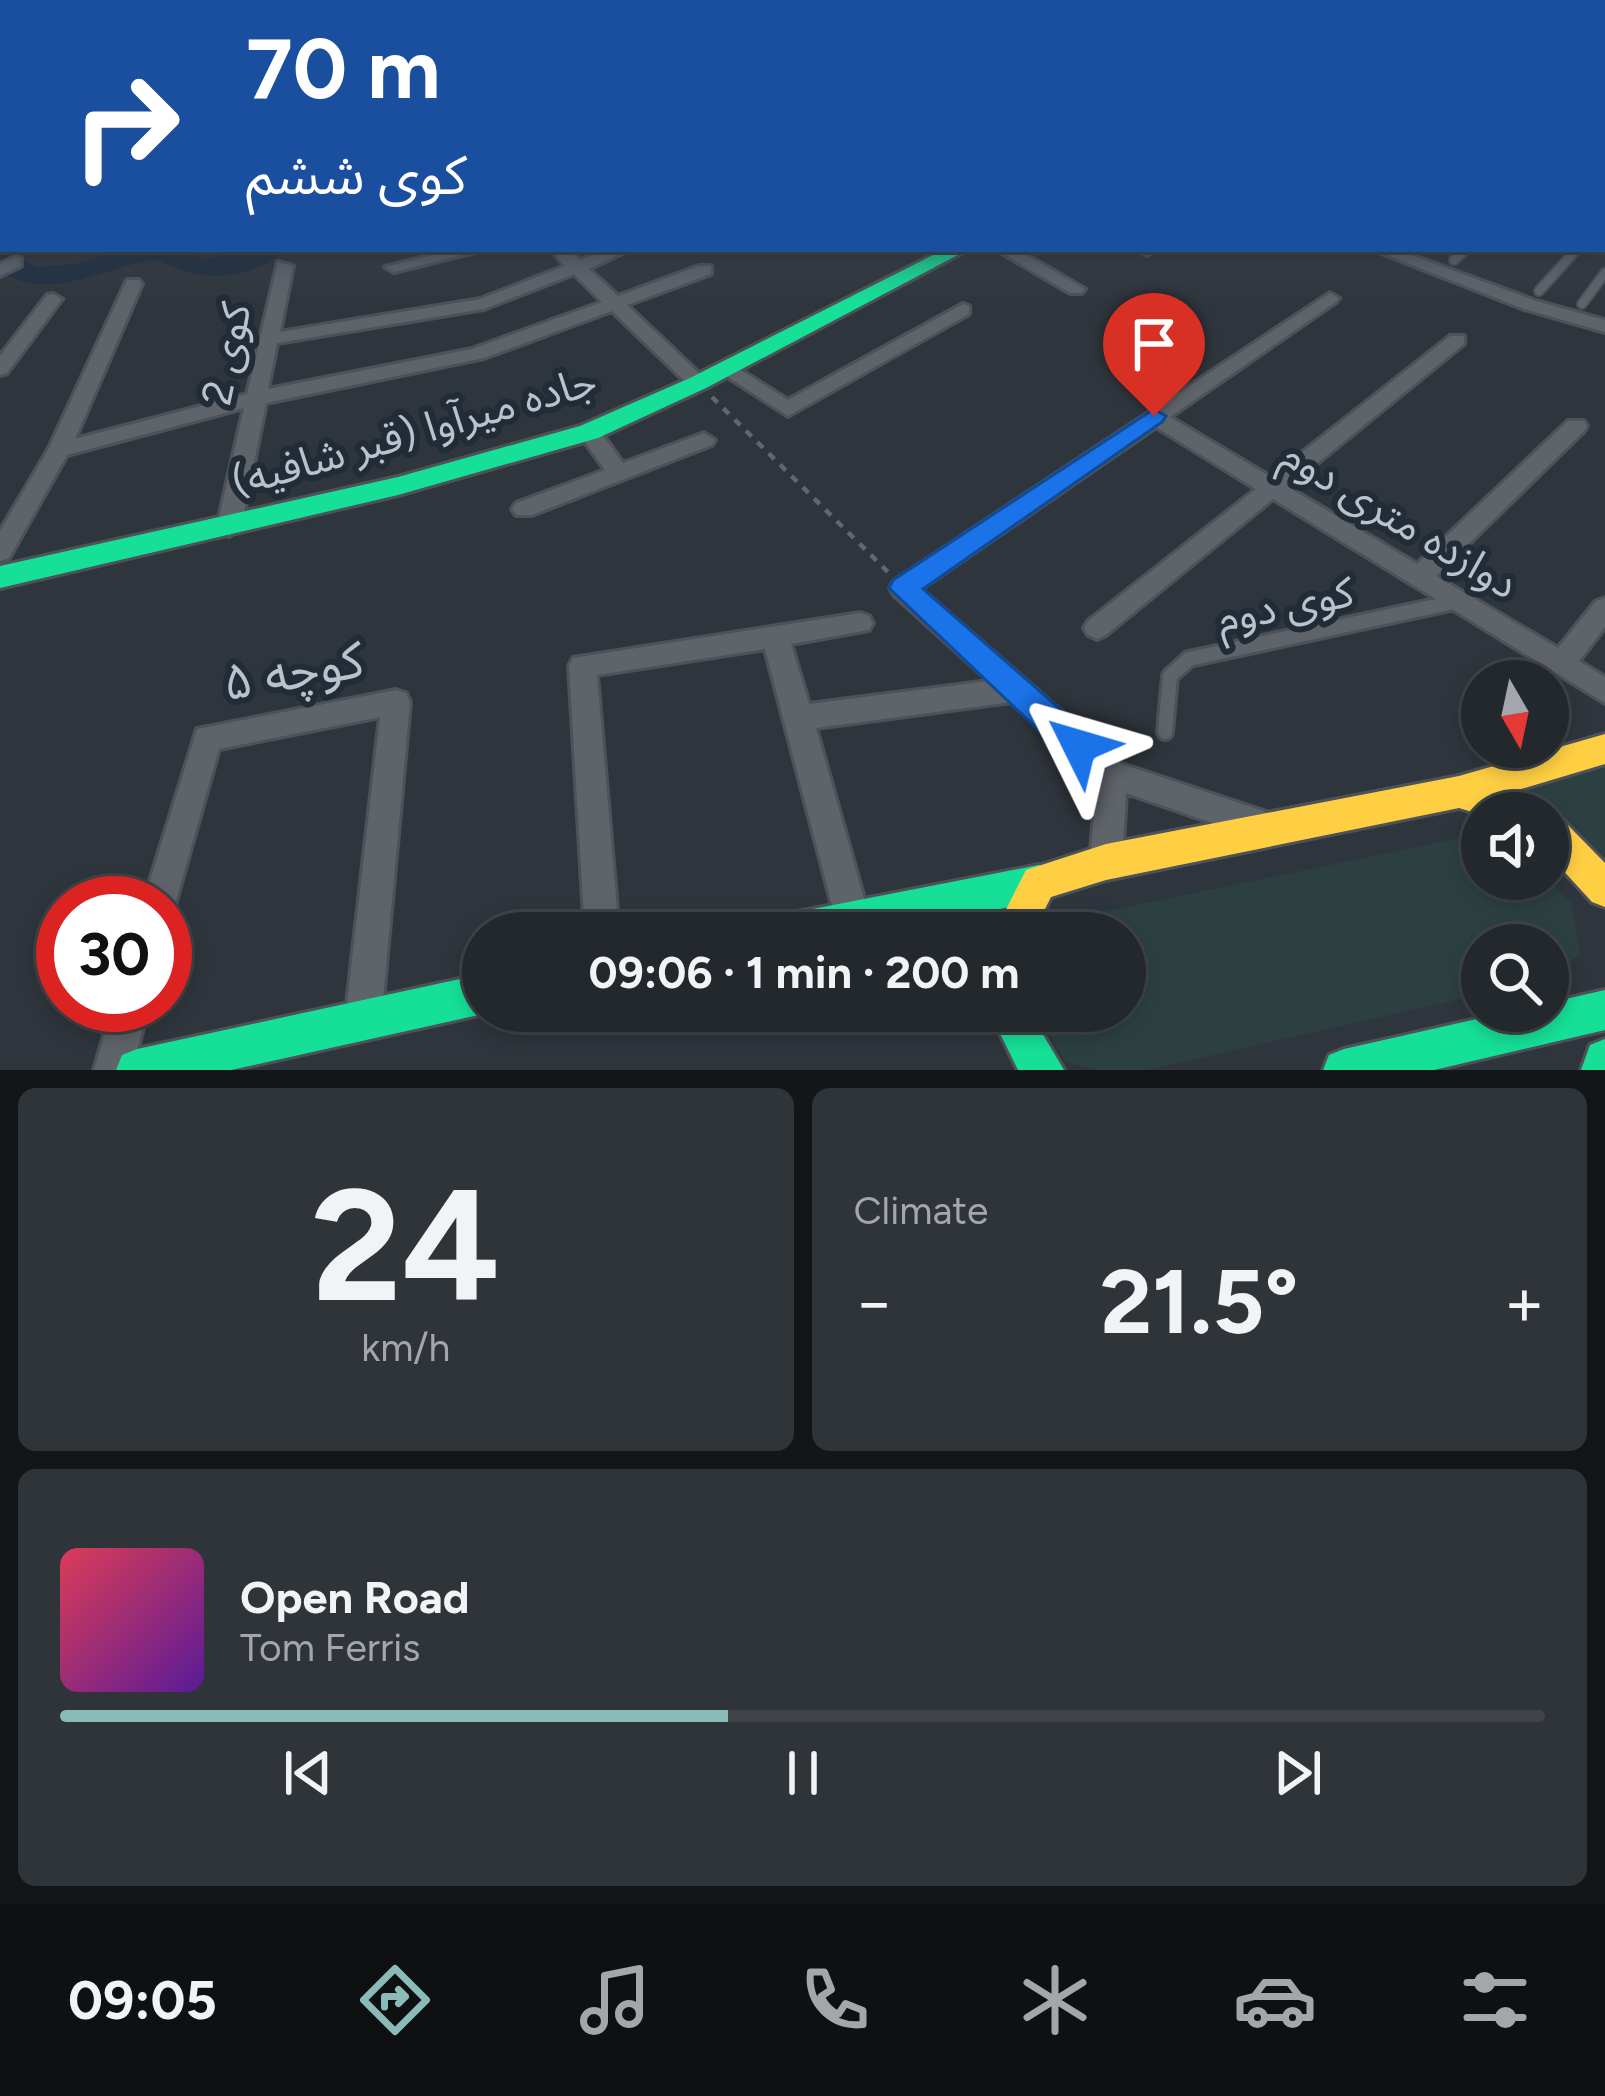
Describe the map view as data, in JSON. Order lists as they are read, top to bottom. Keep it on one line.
{"streets":{"main road":["جاده میرآوا (قبر شافیه)"],"street":["کوی 2","دوازده متری دوم","کوچه ۵"],"lane":["کوی دوم"]},"crossings":[["کوی 2","جاده میرآوا (قبر شافیه)"],["دوازده متری دوم","کوی دوم"]],"north":"bottom","page":{"turn":["70 m","کوی ششم"],"limit":"30","trip":"09:06 · 1 min · 200 m","tile":[["24","km/h"],"Climate"],"heat":["−","21.5°","+"],"song":["Open Road","Tom Ferris"],"tabs":"09:05"}}
